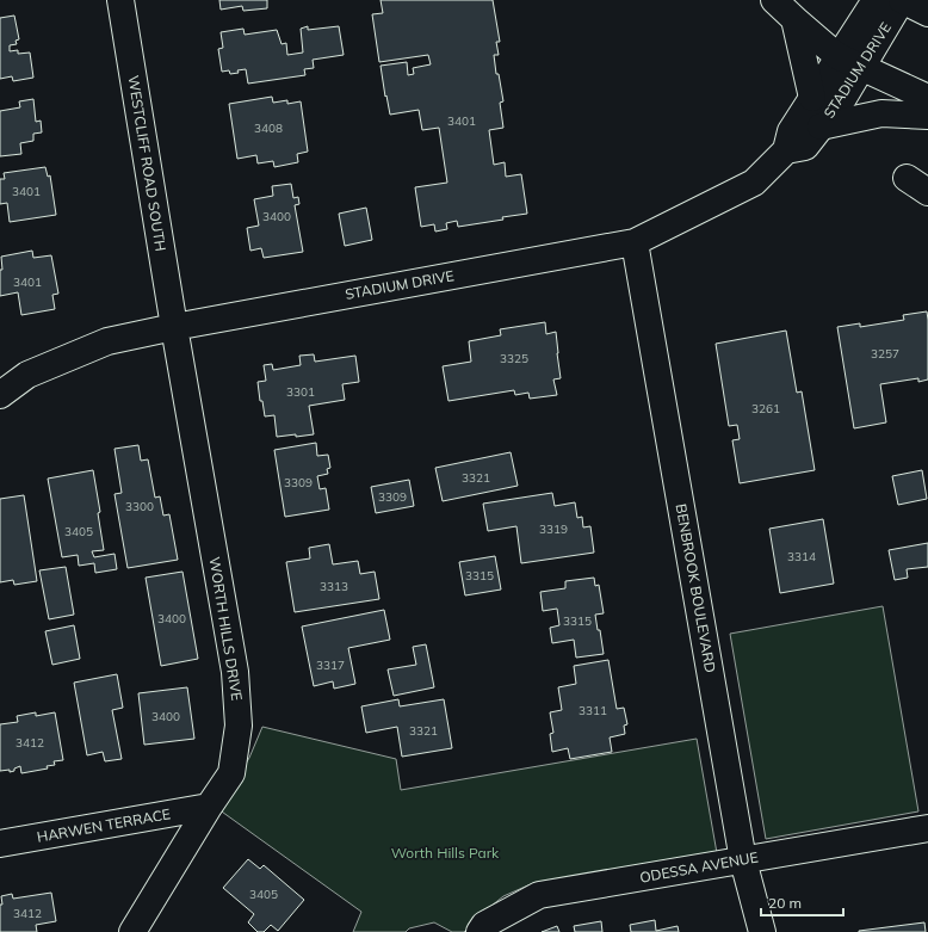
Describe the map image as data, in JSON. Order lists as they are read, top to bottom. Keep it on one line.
{"streets":{"street":["STADIUM DRIVE","WESTCLIFF ROAD SOUTH","BENBROOK BOULEVARD","WORTH HILLS DRIVE","HARWEN TERRACE","ODESSA AVENUE"]},"crossings":[["STADIUM DRIVE","WESTCLIFF ROAD SOUTH"],["STADIUM DRIVE","BENBROOK BOULEVARD"],["STADIUM DRIVE","WORTH HILLS DRIVE"],["WESTCLIFF ROAD SOUTH","WORTH HILLS DRIVE"],["BENBROOK BOULEVARD","ODESSA AVENUE"],["WORTH HILLS DRIVE","HARWEN TERRACE"]],"parks":["Worth Hills Park"],"house_numbers":["3401","3408","3401","3400","3401","3257","3325","3301","3261","3321","3309","3309","3300","3319","3405","3314","3315","3313","3400","3315","3317","3311","3400","3321","3412","3405","3412"],"scale_bar":"20 m"}
